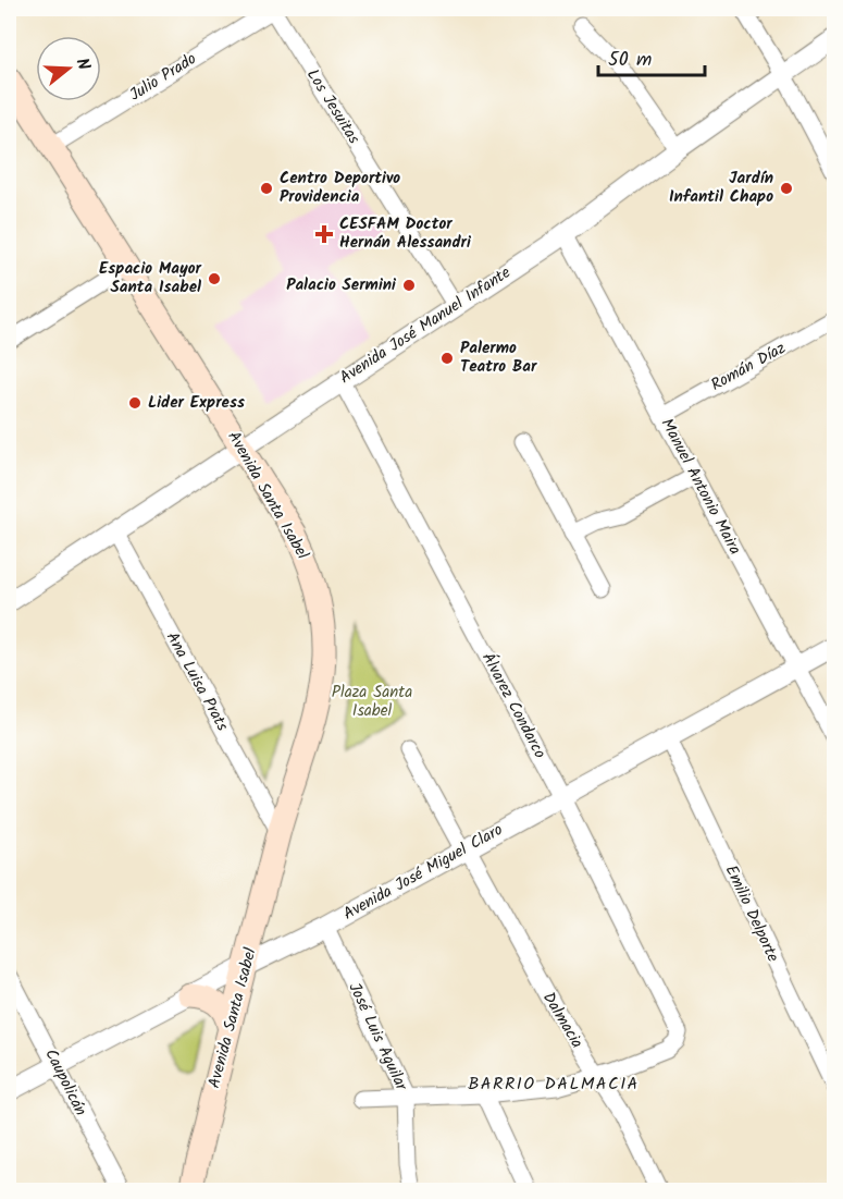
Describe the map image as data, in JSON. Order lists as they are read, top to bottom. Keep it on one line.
{"streets":{"main road":["Avenida Santa Isabel"],"street":["Julio Prado","Los Jesuitas","Avenida José Manuel Infante","Román Díaz","Manuel Antonio Maira","Ana Luisa Prats","Álvarez Condarco","Avenida José Miguel Claro","Emilio Delporte","Dalmacia","José Luis Aguilar","Caupolicán"]},"crossings":[["Julio Prado","Los Jesuitas"],["Julio Prado","Avenida Santa Isabel"],["Los Jesuitas","Avenida José Manuel Infante"],["Avenida José Manuel Infante","Manuel Antonio Maira"],["Avenida José Manuel Infante","Avenida Santa Isabel"],["Avenida José Manuel Infante","Ana Luisa Prats"],["Avenida José Manuel Infante","Álvarez Condarco"],["Román Díaz","Manuel Antonio Maira"],["Manuel Antonio Maira","Avenida José Miguel Claro"],["Avenida Santa Isabel","Ana Luisa Prats"],["Avenida Santa Isabel","Avenida José Miguel Claro"],["Álvarez Condarco","Avenida José Miguel Claro"],["Álvarez Condarco","Dalmacia"],["Avenida José Miguel Claro","Emilio Delporte"],["Avenida José Miguel Claro","Dalmacia"],["Avenida José Miguel Claro","José Luis Aguilar"],["Avenida José Miguel Claro","Caupolicán"]],"districts":["BARRIO DALMACIA"],"parks":["Plaza Santa Isabel"],"places":{"other":["Centro Deportivo Providencia","Jardín Infantil Chapo","Espacio Mayor Santa Isabel","Palacio Sermini","Palermo Teatro Bar","Lider Express"],"health":["CESFAM Doctor Hernán Alessandri"]},"scale_bar":"50 m","north":"right"}
